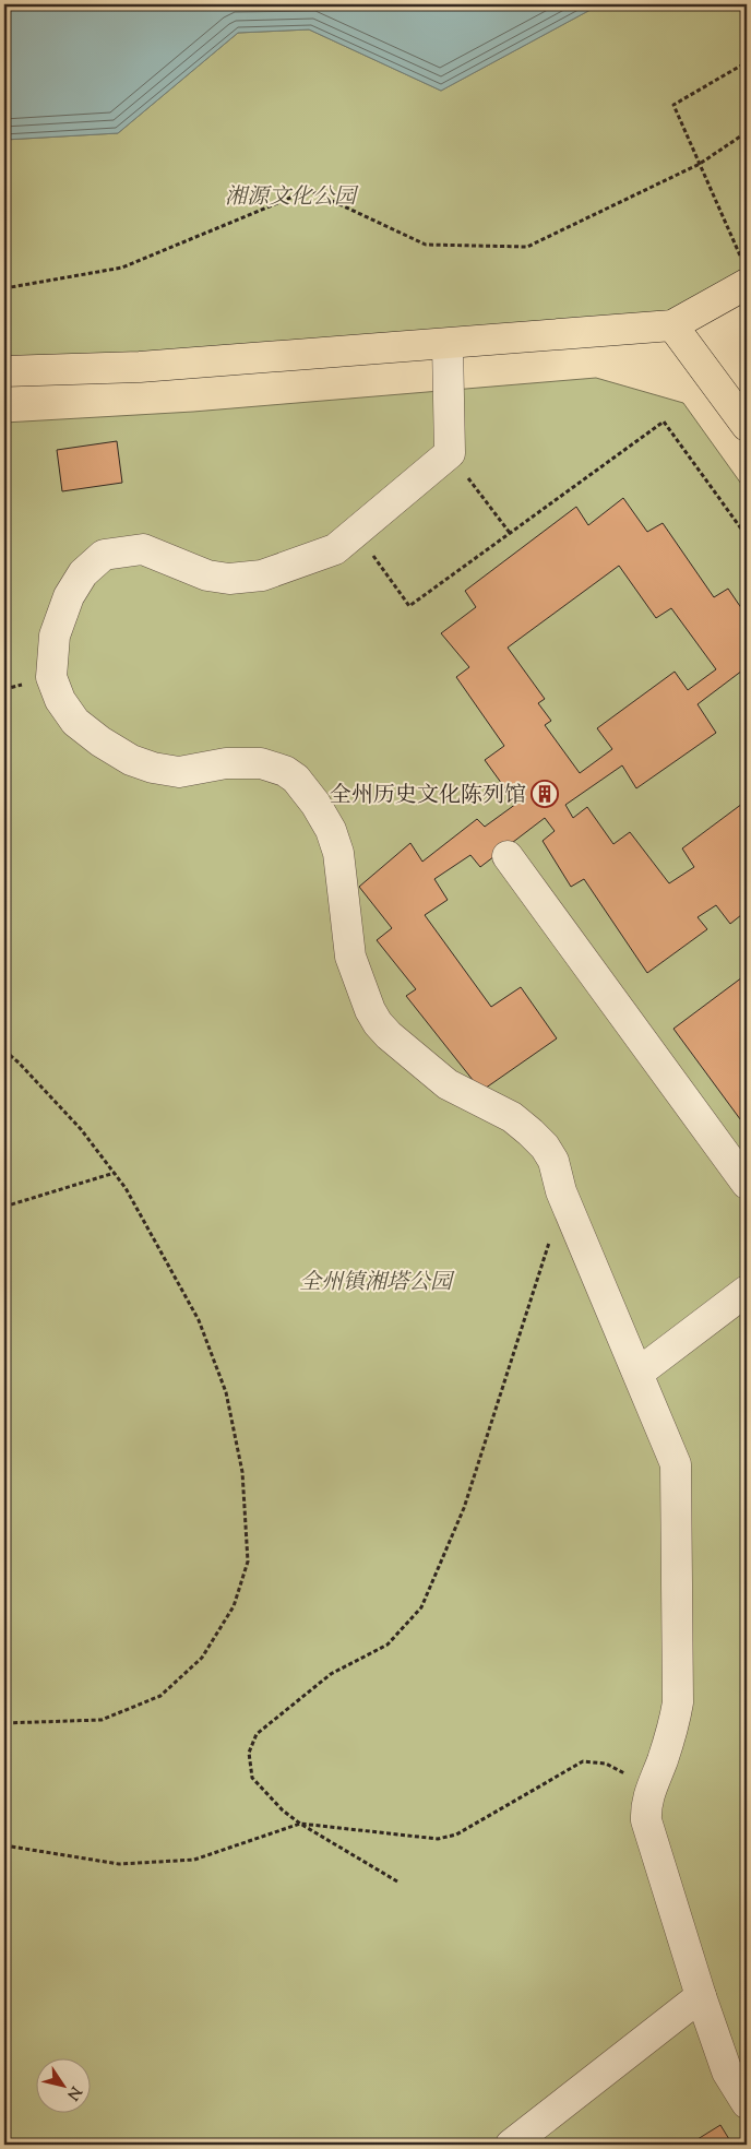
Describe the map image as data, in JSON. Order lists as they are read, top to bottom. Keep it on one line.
{"parks":["湘源文化公园","全州镇湘塔公园"],"places":{"building":["全州历史文化陈列馆"]},"north":"bottom right"}
